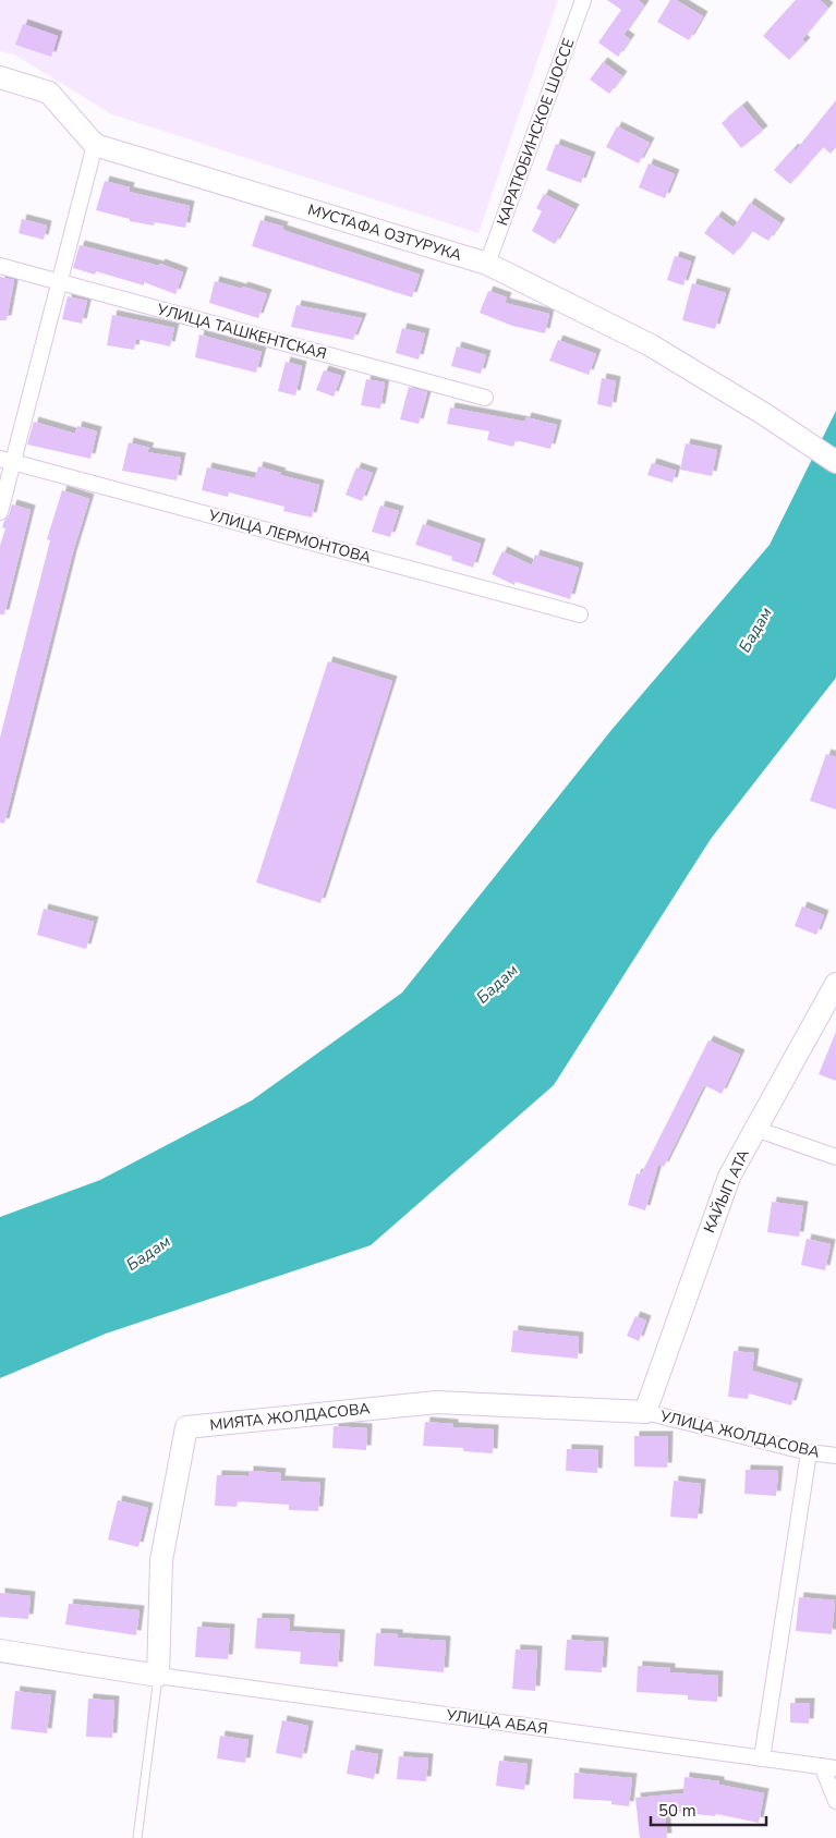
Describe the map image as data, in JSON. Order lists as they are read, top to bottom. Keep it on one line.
{"streets":{"street":["КАРАТЮБИНСКОЕ ШОССЕ","МУСТАФА ОЗТУРУКА","УЛИЦА ТАШКЕНТСКАЯ","УЛИЦА ЛЕРМОНТОВА","КАЙЫП АТА","МИЯТА ЖОЛДАСОВА","УЛИЦА ЖОЛДАСОВА","УЛИЦА АБАЯ"]},"crossings":[["КАРАТЮБИНСКОЕ ШОССЕ","МУСТАФА ОЗТУРУКА"],["КАЙЫП АТА","МИЯТА ЖОЛДАСОВА"],["КАЙЫП АТА","УЛИЦА ЖОЛДАСОВА"],["МИЯТА ЖОЛДАСОВА","УЛИЦА ЖОЛДАСОВА"],["МИЯТА ЖОЛДАСОВА","УЛИЦА АБАЯ"]],"water":["Бадам"],"scale_bar":"50 m"}
